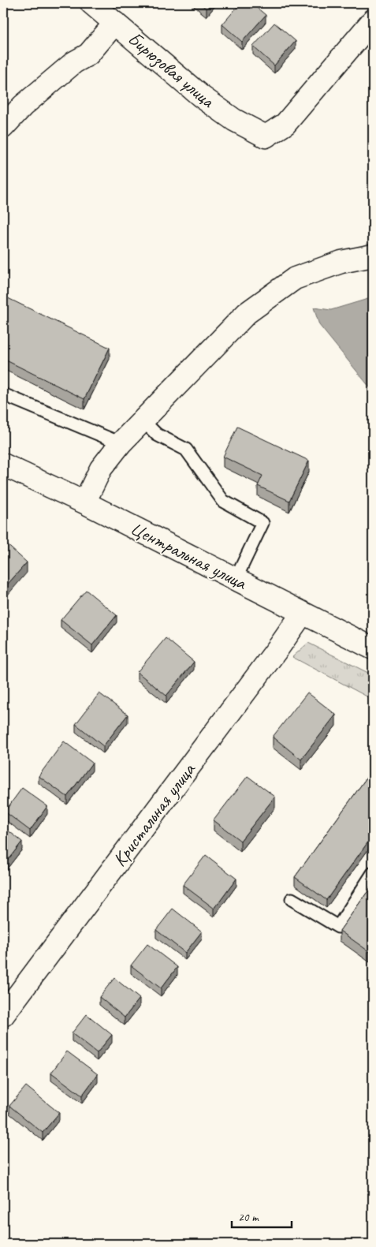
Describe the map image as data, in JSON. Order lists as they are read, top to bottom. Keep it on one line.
{"streets":{"street":["Бирюзовая улица","Центральная улица","Кристальная улица"]},"crossings":[["Центральная улица","Кристальная улица"]],"scale_bar":"20 m"}
